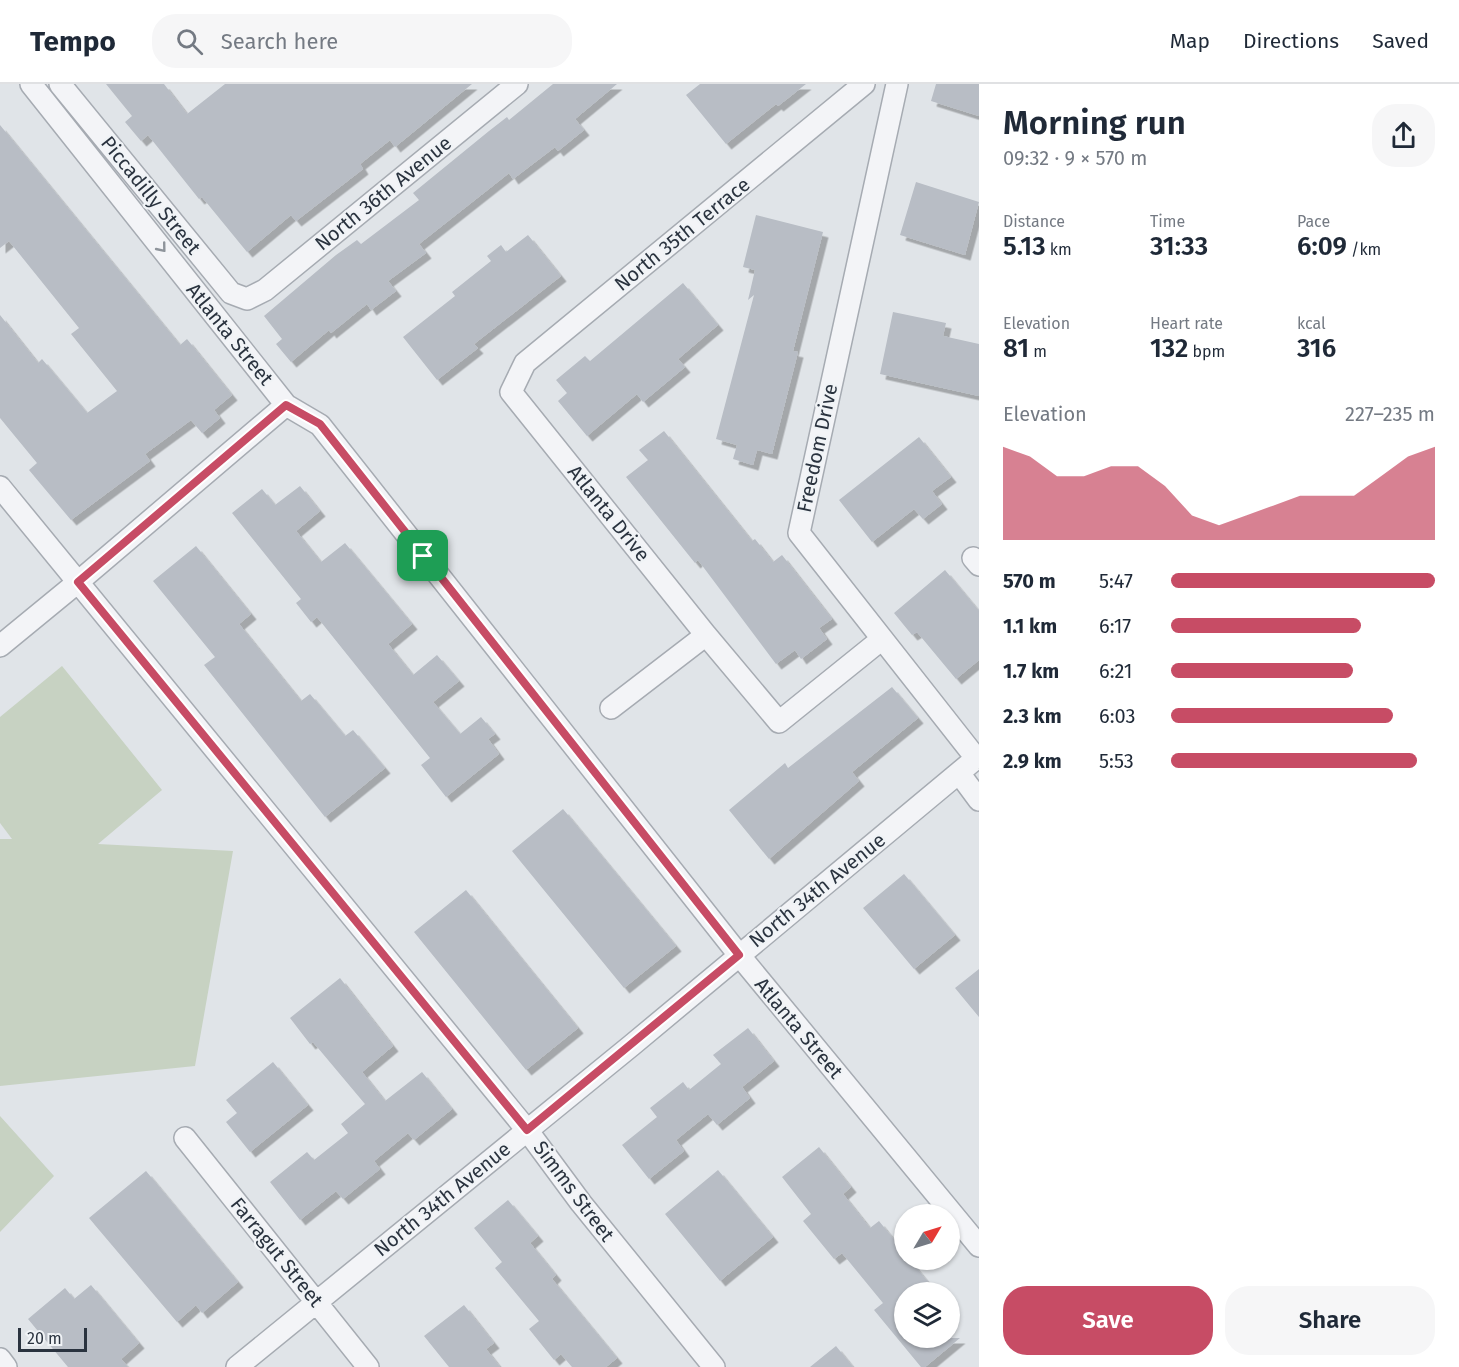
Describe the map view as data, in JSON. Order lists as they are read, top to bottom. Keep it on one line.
{"streets":{"street":["North 36th Avenue","Piccadilly Street","North 35th Terrace","Atlanta Street","Freedom Drive","Atlanta Drive","North 34th Avenue","Simms Street","Farragut Street"]},"crossings":[["North 36th Avenue","Piccadilly Street"],["North 35th Terrace","Atlanta Drive"],["Atlanta Street","North 34th Avenue"],["Freedom Drive","Atlanta Drive"],["Freedom Drive","North 34th Avenue"],["North 34th Avenue","Simms Street"],["North 34th Avenue","Farragut Street"]],"scale_bar":"20 m","north":"top right","page":{"header":"Tempo","search":"Search here","nav":["Map","Directions","Saved"],"heading":["Morning run","09:32 · 9 × 570 m"],"stats":[["Distance","5.13 km"],["Time","31:33"],["Pace","6:09 /km"],["Elevation","81 m"],["Heart rate","132 bpm"],["kcal","316"]],"chart":["Elevation","227–235 m"],"list":[{"name":"570 m","note":"5:47"},{"name":"1.1 km","note":"6:17"},{"name":"1.7 km","note":"6:21"},{"name":"2.3 km","note":"6:03"},{"name":"2.9 km","note":"5:53"}],"buttons":["Save","Share"],"scale":"20 m"}}
